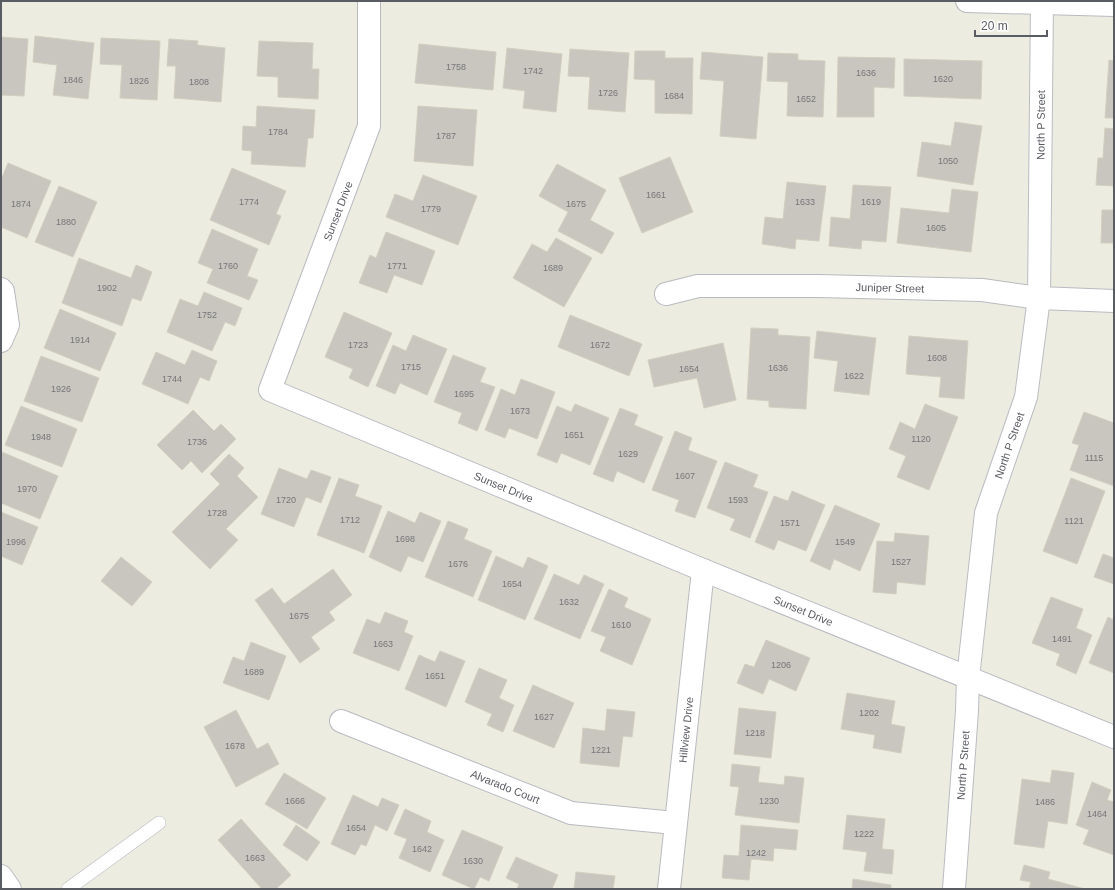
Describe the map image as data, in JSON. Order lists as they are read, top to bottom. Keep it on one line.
{"streets":{"street":["North P Street","Sunset Drive","Juniper Street","Hillview Drive","Alvarado Court"]},"crossings":[["North P Street","Sunset Drive"],["North P Street","Juniper Street"],["Sunset Drive","Hillview Drive"],["Hillview Drive","Alvarado Court"]],"house_numbers":["1758","1742","1636","1620","1846","1826","1808","1726","1684","1652","1784","1787","1050","1661","1774","1633","1619","1874","1675","1779","1880","1605","1760","1771","1689","1902","1752","1914","1723","1672","1608","1715","1636","1654","1622","1744","1926","1695","1673","1651","1948","1120","1736","1629","1115","1607","1970","1720","1593","1728","1712","1121","1571","1698","1996","1549","1527","1676","1654","1632","1675","1610","1491","1663","1206","1689","1651","1202","1627","1218","1678","1221","1666","1230","1486","1464","1654","1222","1642","1242","1663","1630"],"scale_bar":"20 m"}
